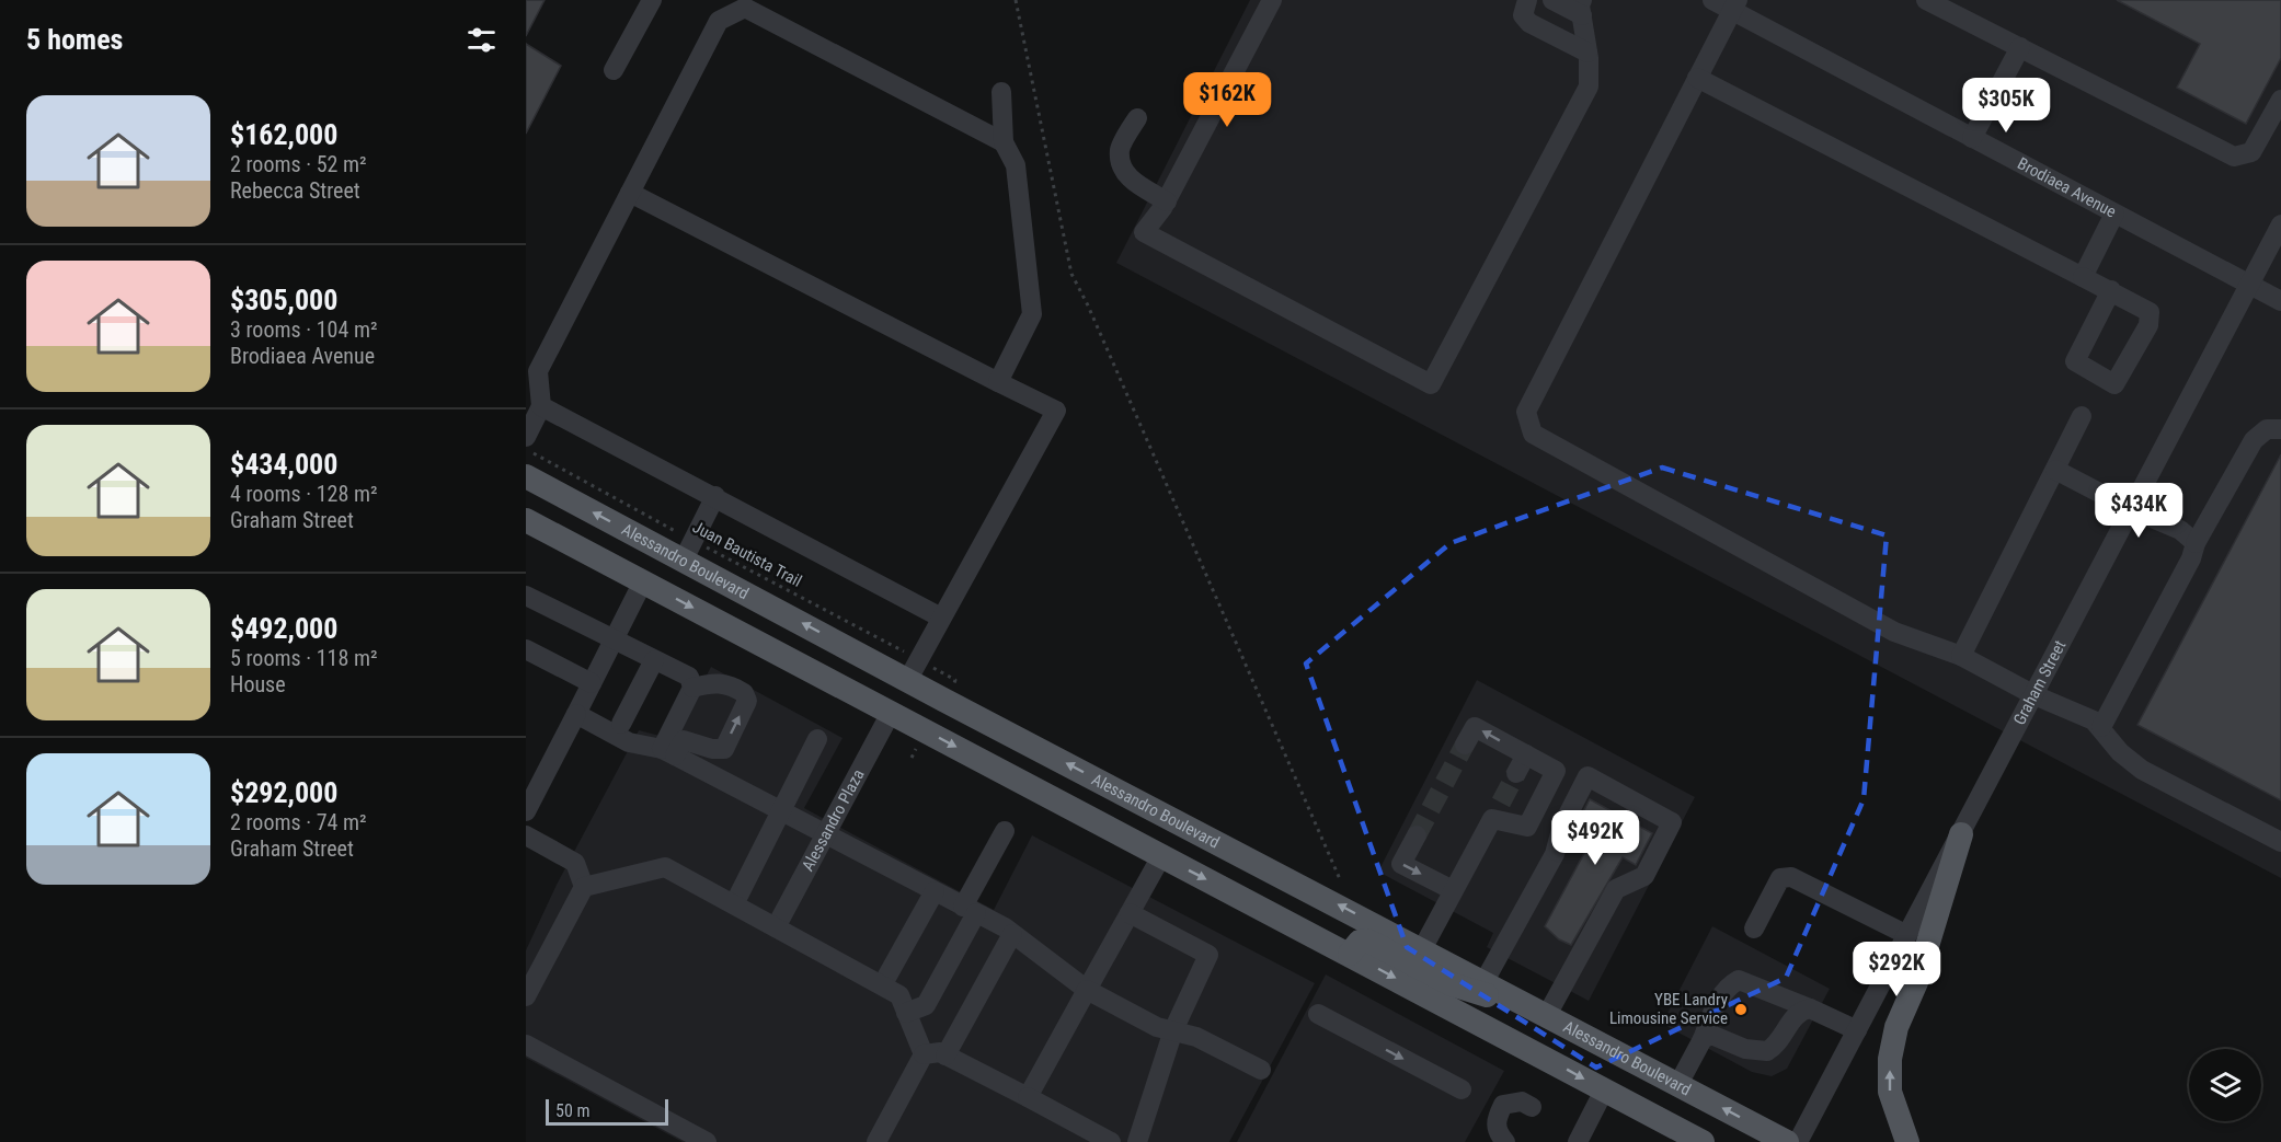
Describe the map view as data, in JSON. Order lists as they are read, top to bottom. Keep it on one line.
{"streets":{"main road":["Alessandro Boulevard"],"street":["Brodiaea Avenue","Graham Street","Alessandro Plaza"],"path":["Juan Bautista Trail"]},"crossings":[["Brodiaea Avenue","Graham Street"],["Juan Bautista Trail","Alessandro Boulevard"]],"places":["YBE Landry Limousine Service"],"scale_bar":"50 m","page":{"heading":"5 homes","price":["$162K","$305K","$434K","$492K","$292K"],"list":[{"name":"$162,000","note":"2 rooms · 52 m² · Rebecca Street"},{"name":"$305,000","note":"3 rooms · 104 m² · Brodiaea Avenue"},{"name":"$434,000","note":"4 rooms · 128 m² · Graham Street"},{"name":"$492,000","note":"5 rooms · 118 m² · House"},{"name":"$292,000","note":"2 rooms · 74 m² · Graham Street"}],"scale":"50 m"}}
